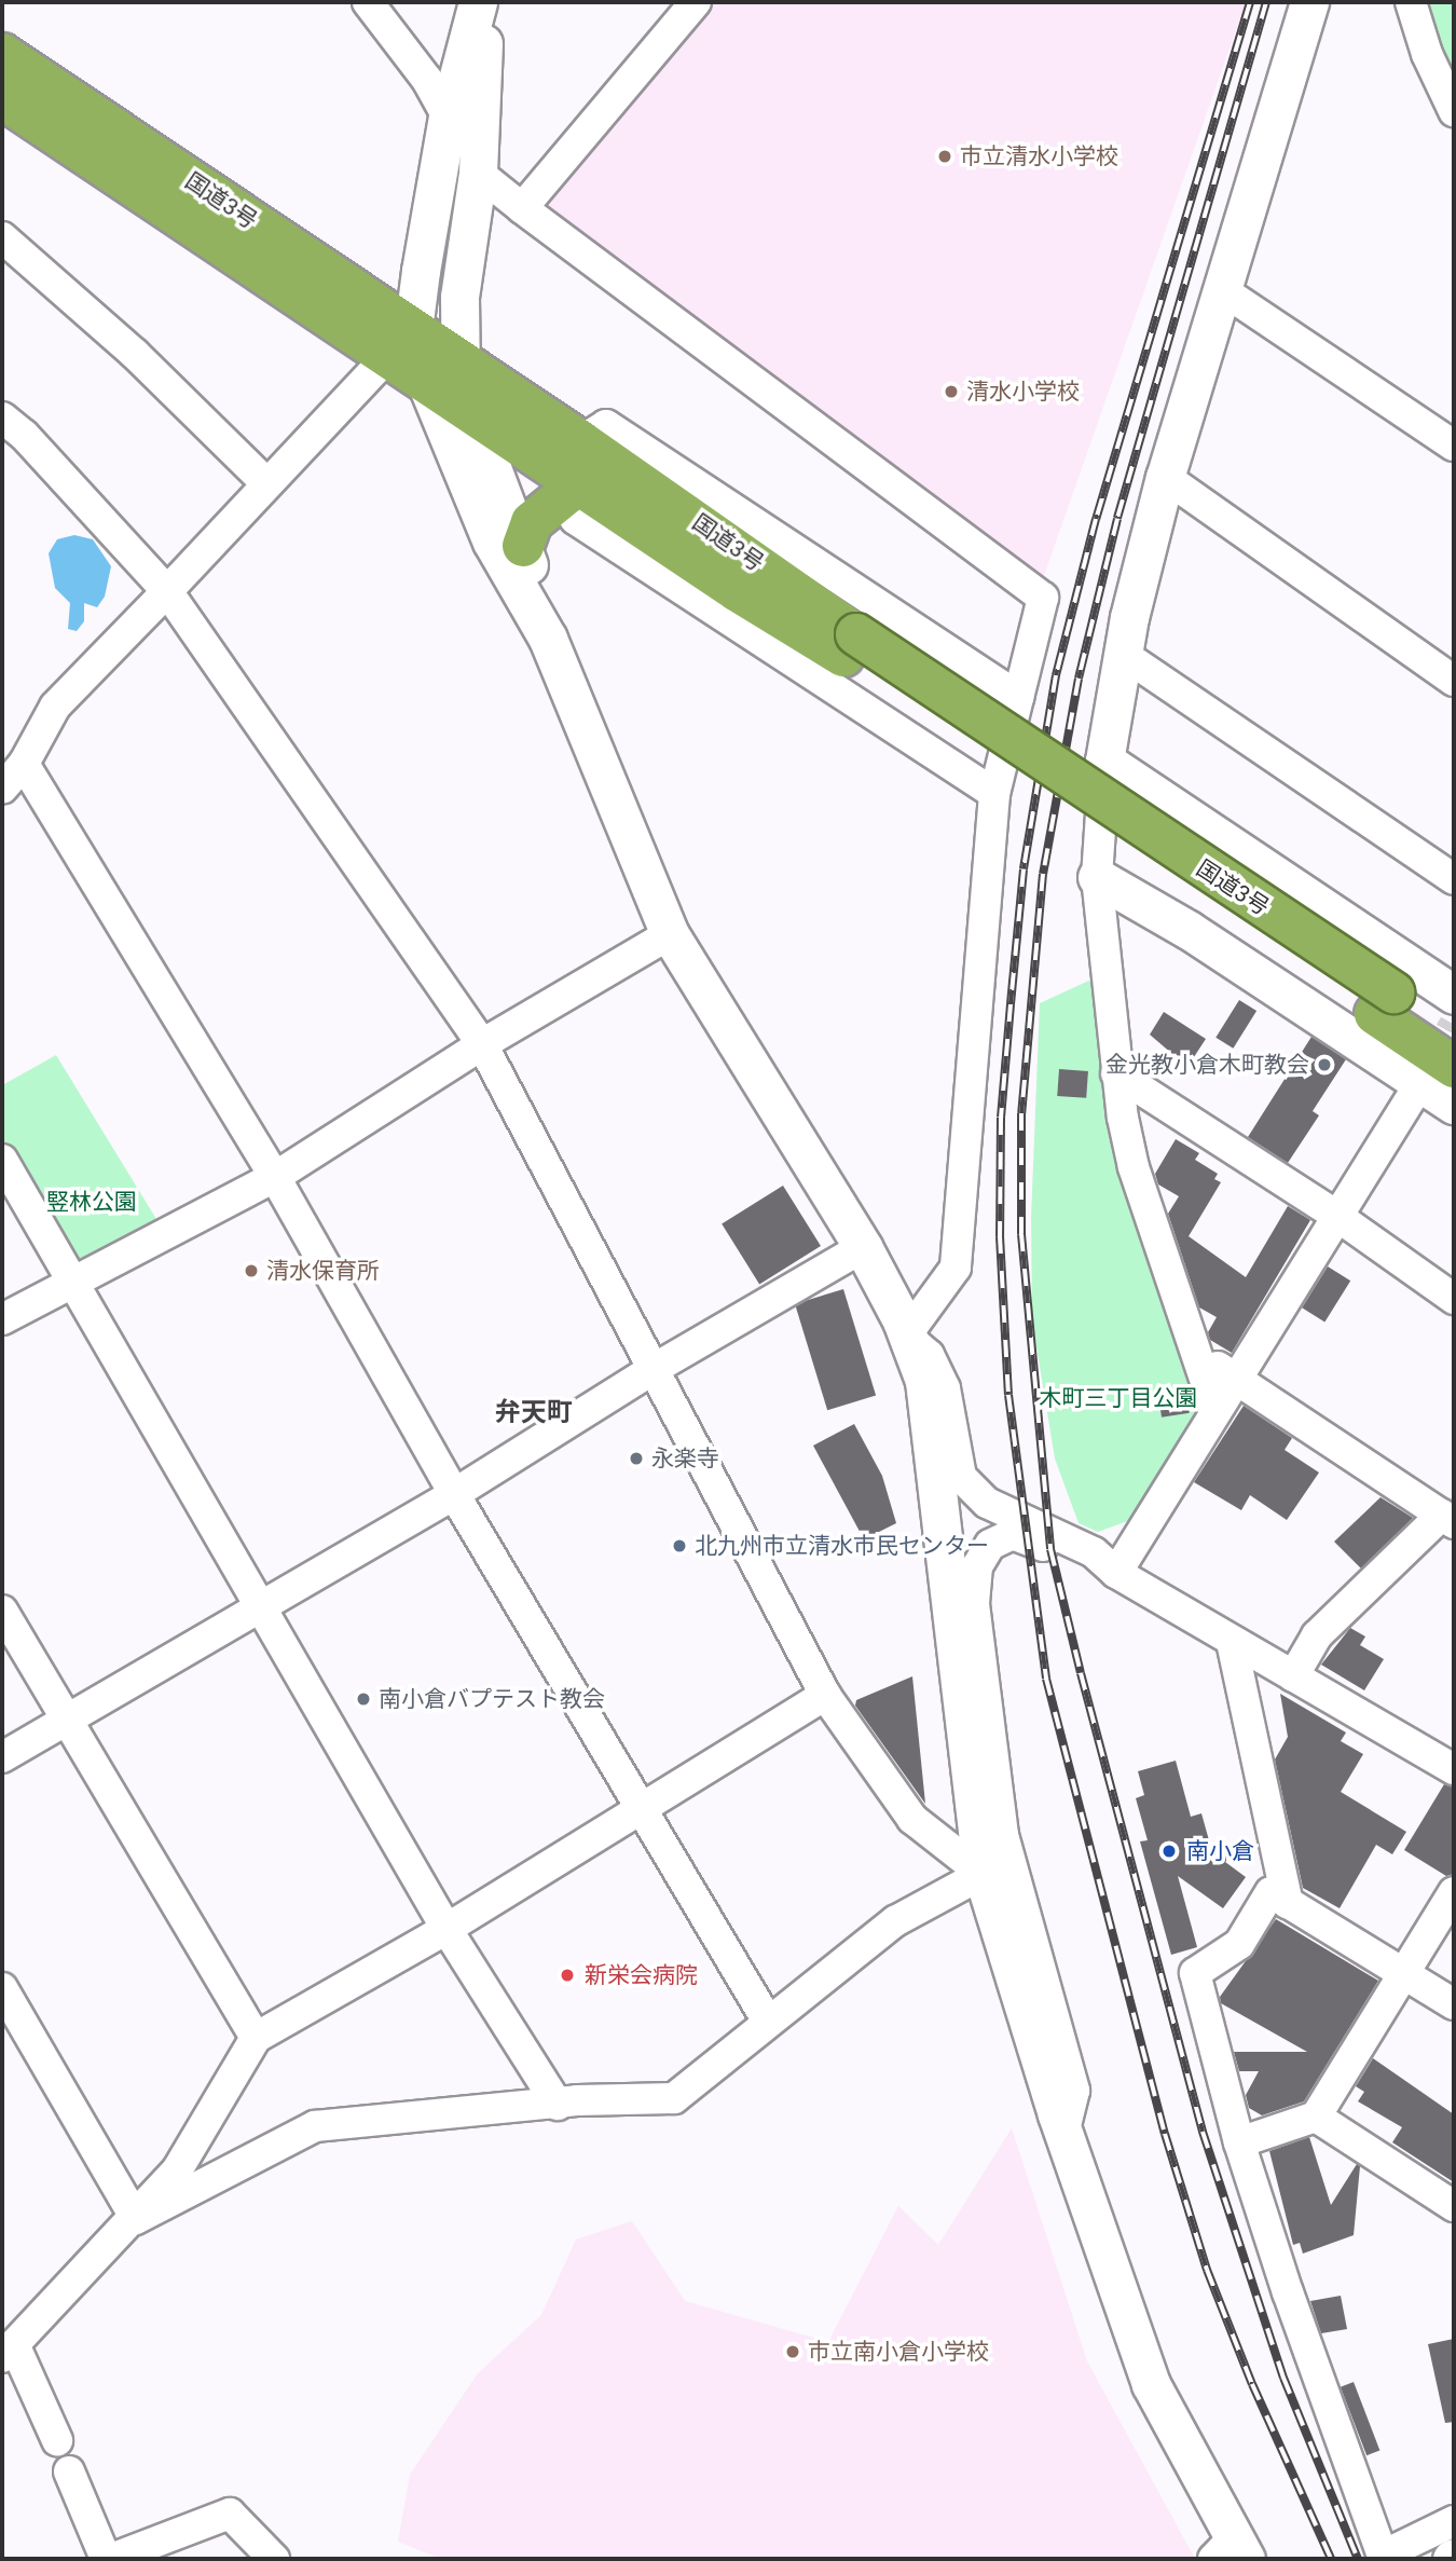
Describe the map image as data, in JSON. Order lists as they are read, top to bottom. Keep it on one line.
{"streets":{"highway":["国道3号"]},"districts":["弁天町"],"parks":["竪林公園","木町三丁目公園"],"places":["市立清水小学校","清水小学校","金光教小倉木町教会","清水保育所","永楽寺","北九州市立清水市民センター","南小倉バプテスト教会","南小倉","新栄会病院","市立南小倉小学校"]}
